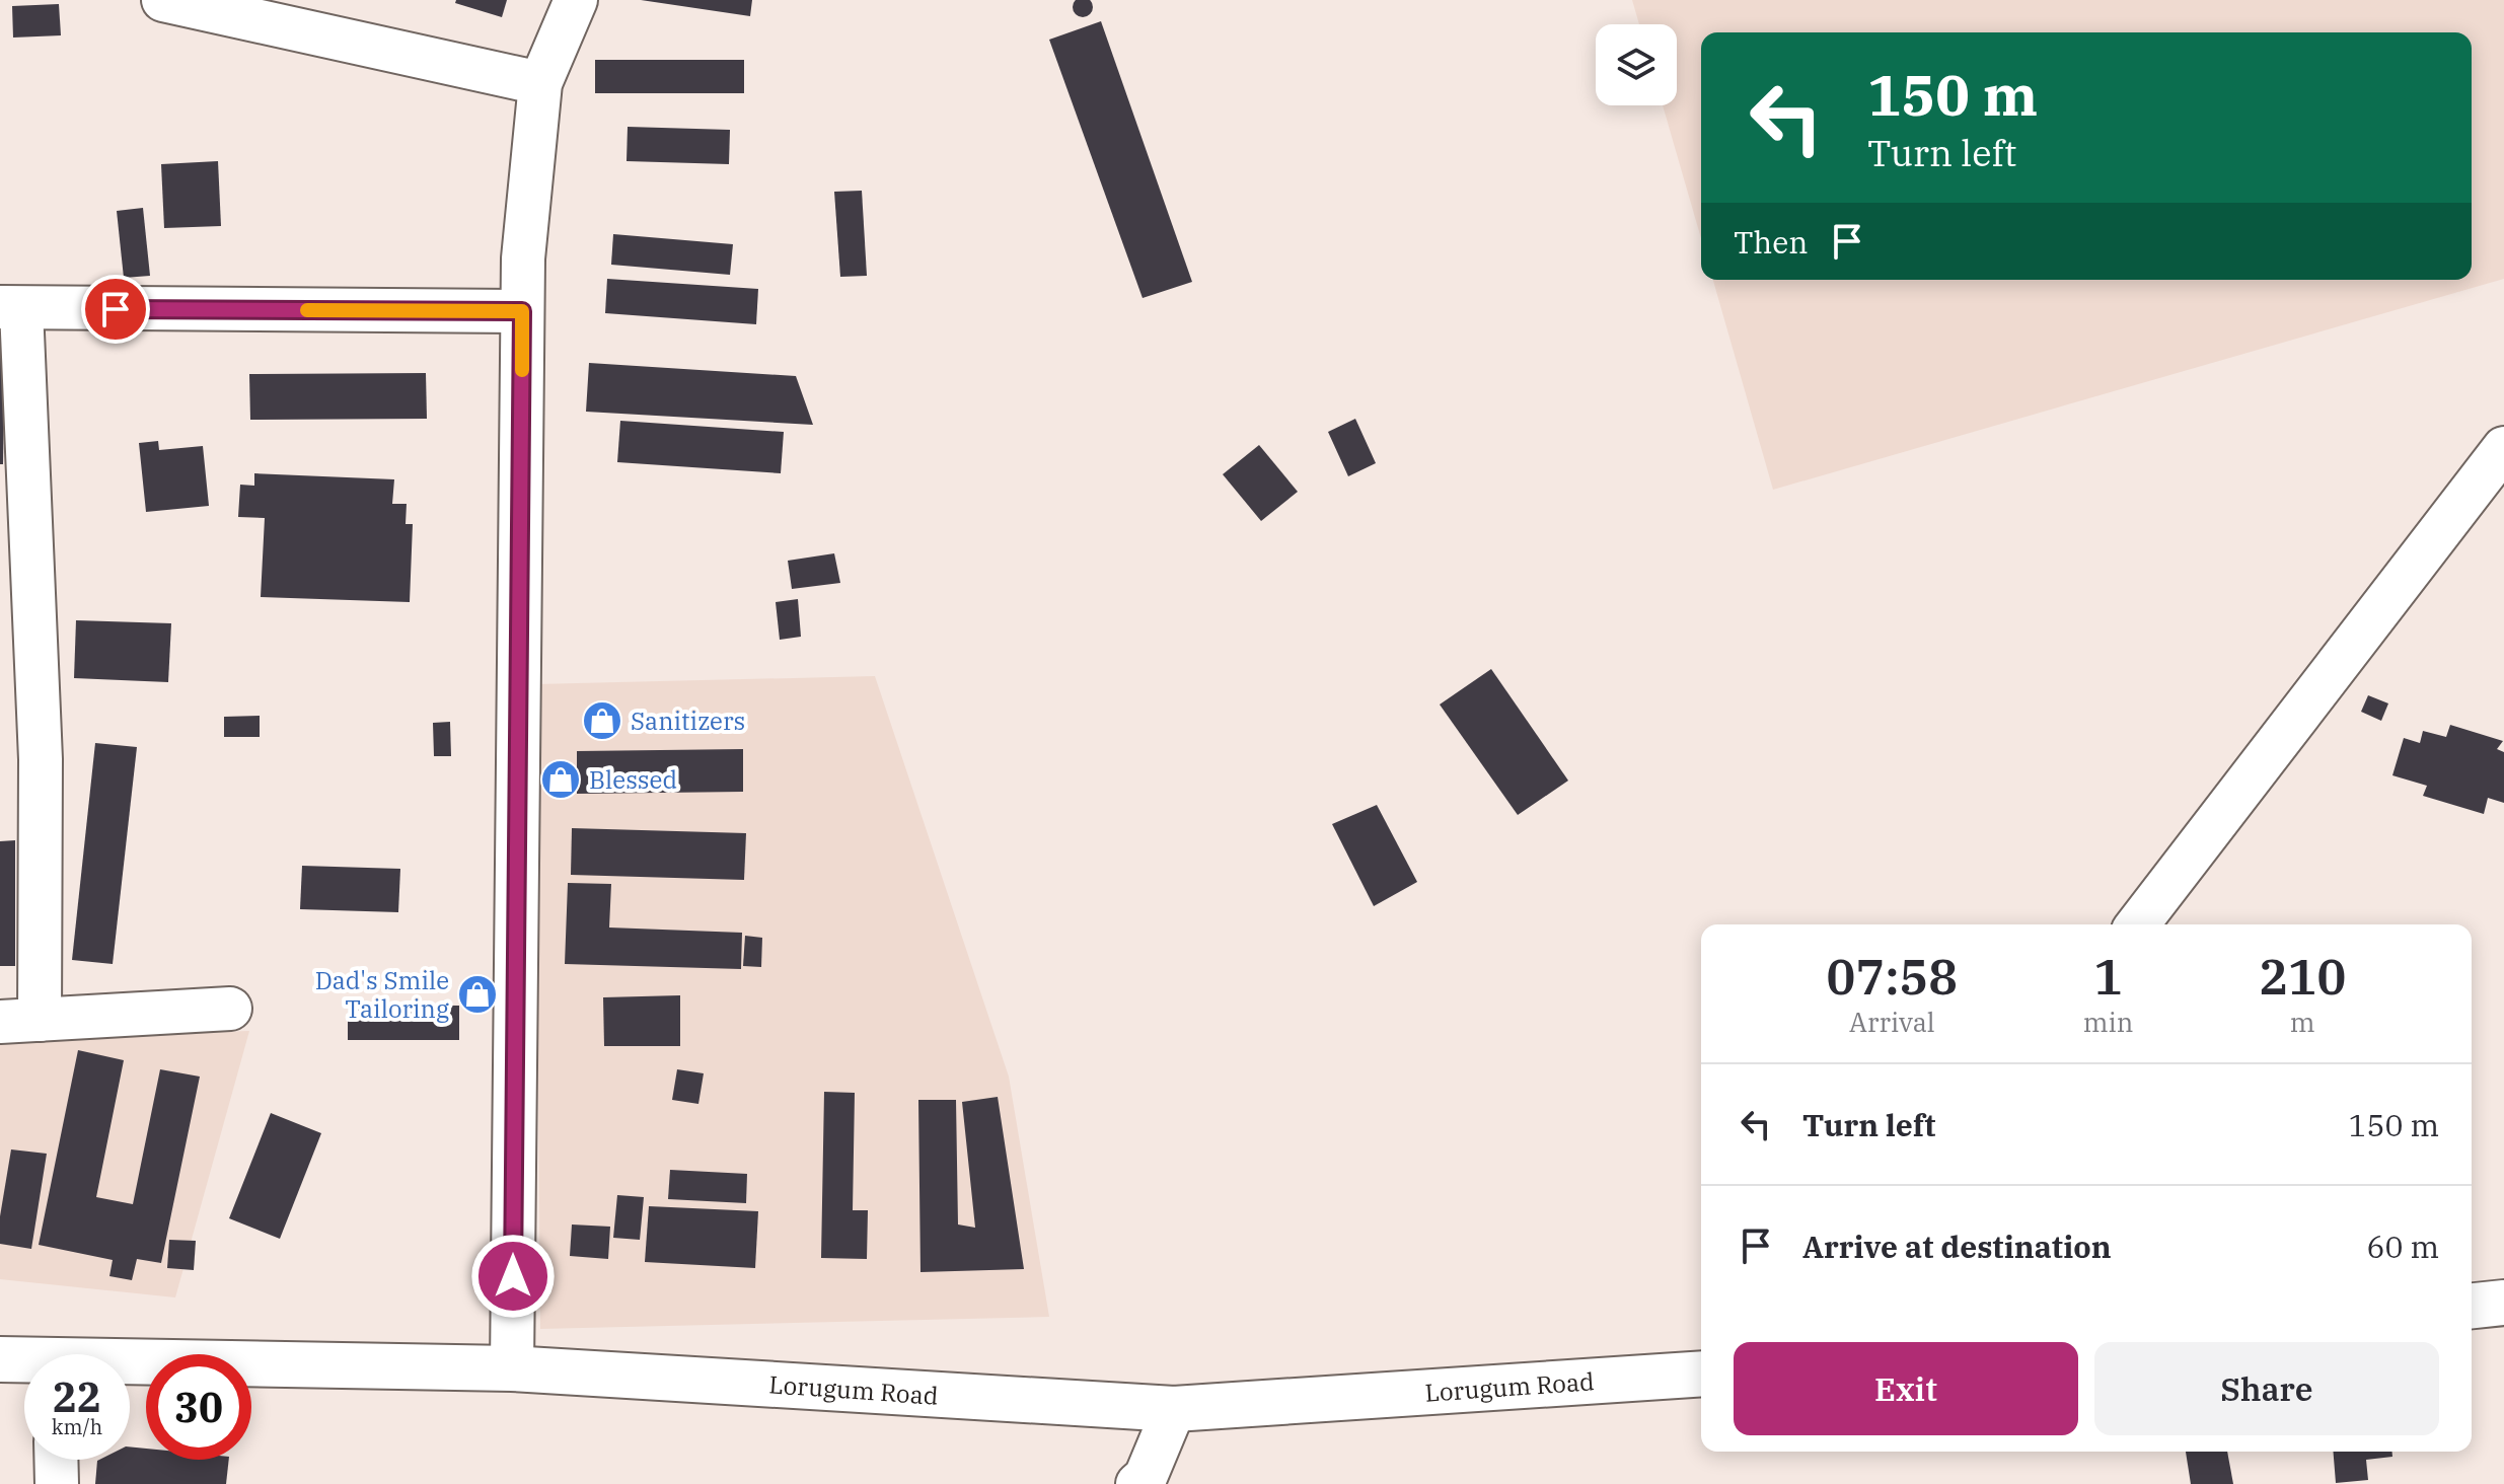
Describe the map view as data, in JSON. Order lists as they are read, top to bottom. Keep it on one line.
{"streets":{"main road":["Lorugum Road"]},"places":{"shop":["Sanitizers","Blessed","Dad's Smile Tailoring"]},"page":{"turn":["150 m","Turn left"],"then":"Then","eta":["07:58","Arrival","1","min","210","m"],"list":[{"name":"Turn left","value":"150 m"},{"name":"Arrive at destination","value":"60 m"}],"buttons":["Exit","Share"],"speed":"22 km/h","limit":"30"}}
